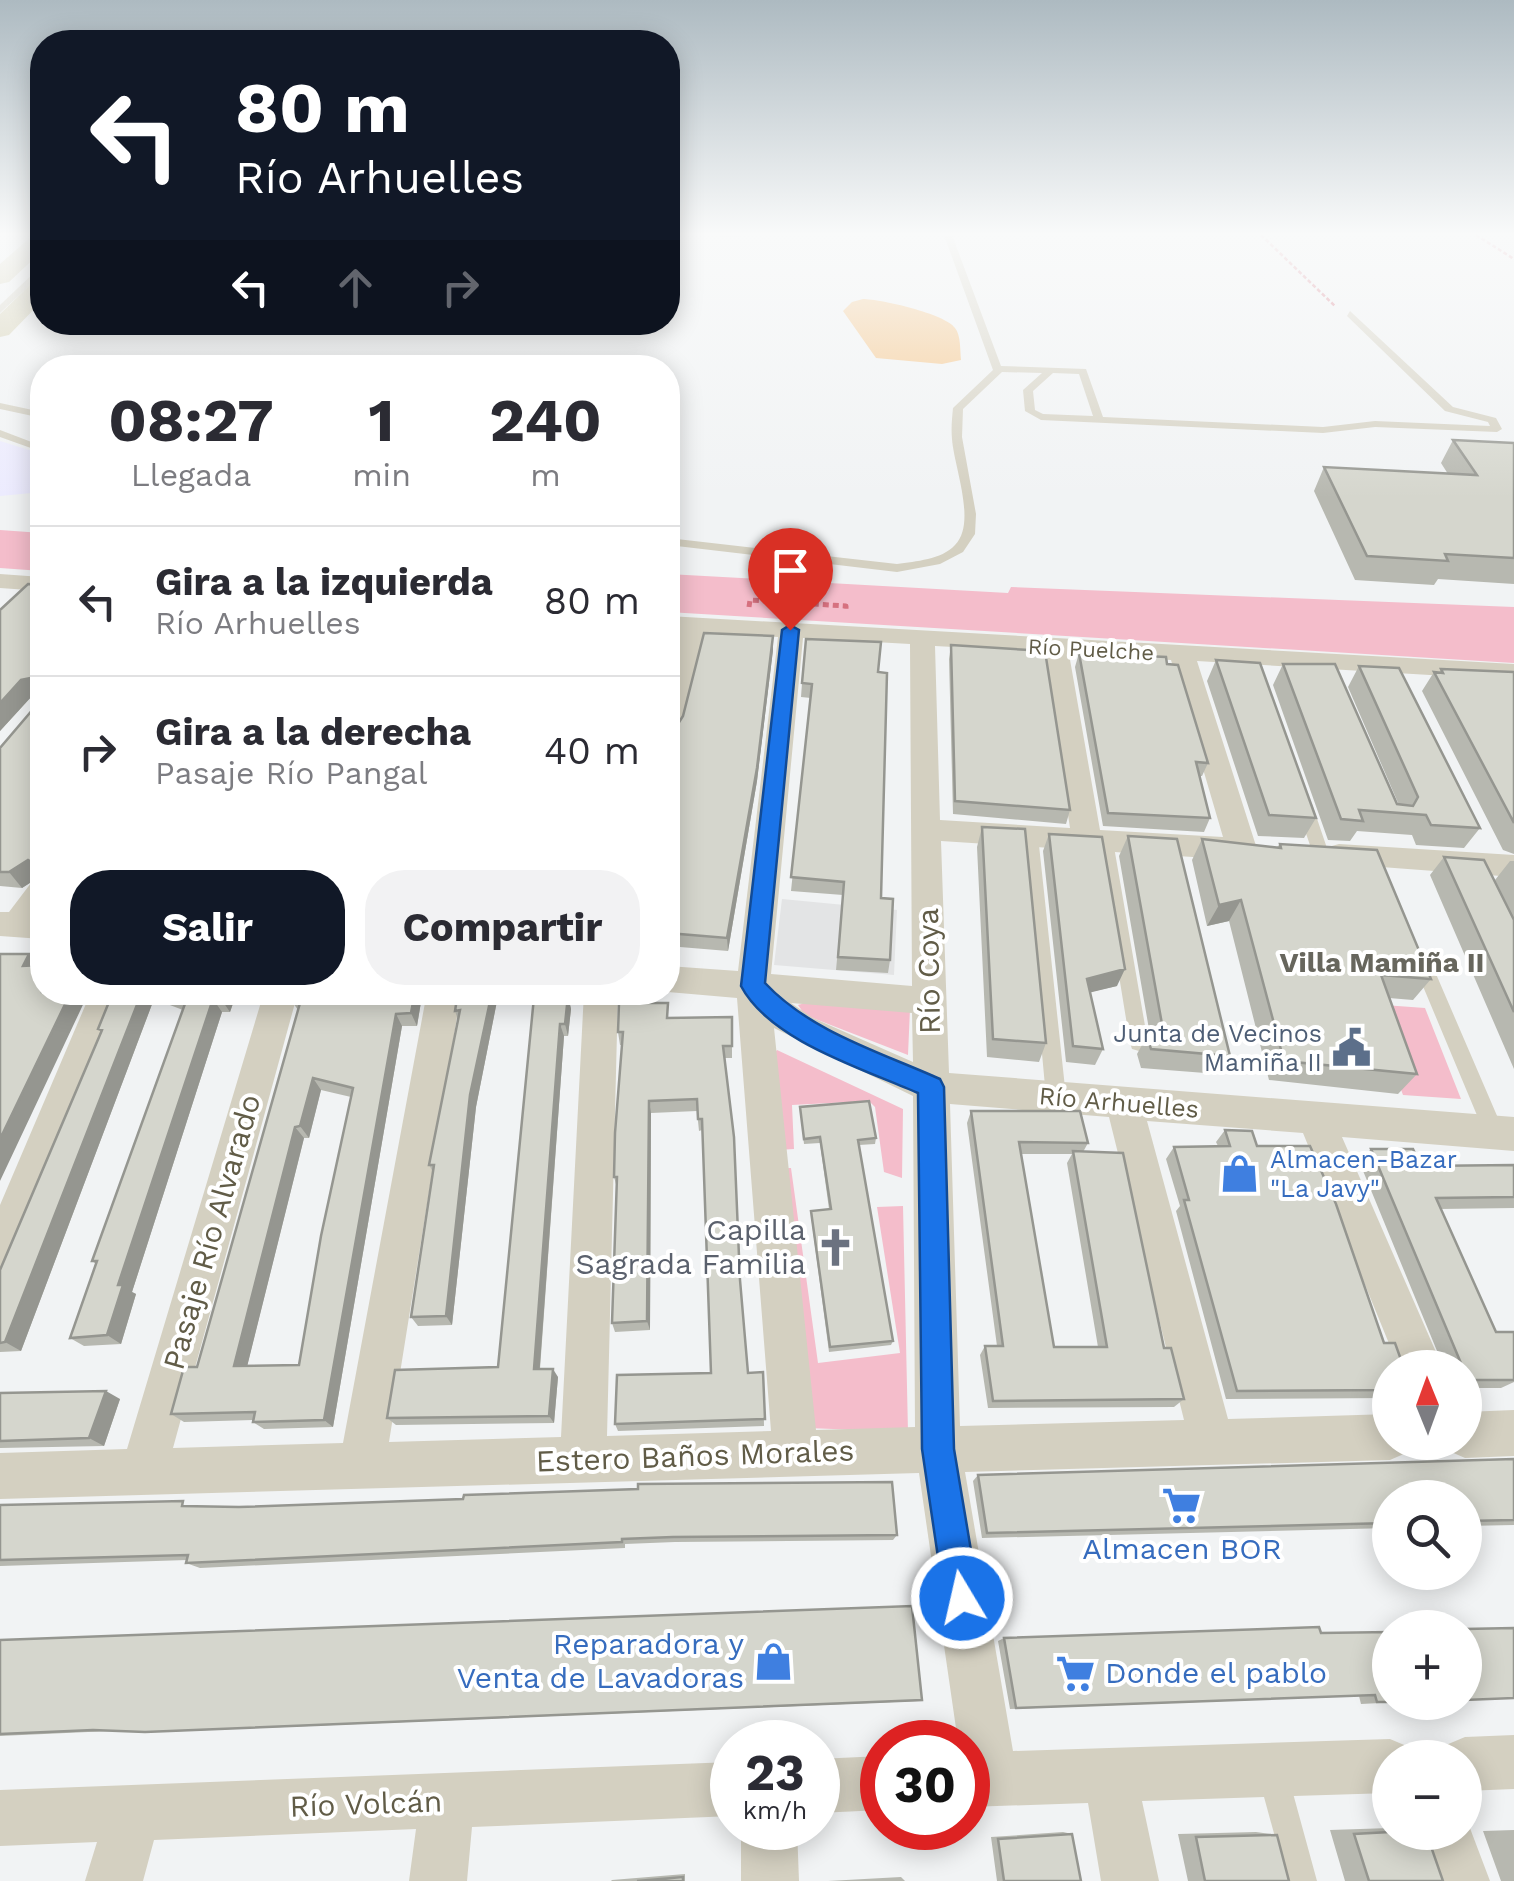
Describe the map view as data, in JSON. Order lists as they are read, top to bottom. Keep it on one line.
{"streets":{"street":["Río Puelche","Río Coya","Río Arhuelles","Pasaje Río Alvarado","Estero Baños Morales","Río Volcán"]},"crossings":[["Río Puelche","Río Coya"],["Río Coya","Río Arhuelles"],["Río Coya","Estero Baños Morales"],["Pasaje Río Alvarado","Estero Baños Morales"]],"districts":["Villa Mamiña II"],"places":{"public building":["Junta de Vecinos Mamiña II"],"shop":["Almacen-Bazar \"La Javy\"","Reparadora y Venta de Lavadoras"],"church":["Capilla Sagrada Familia"],"supermarket":["Almacen BOR","Donde el pablo"]},"north":"top","page":{"turn":["80 m","Río Arhuelles"],"eta":["08:27","Llegada","1","min","240","m"],"list":[{"name":"Gira a la izquierda","note":"Río Arhuelles","value":"80 m"},{"name":"Gira a la derecha","note":"Pasaje Río Pangal","value":"40 m"}],"buttons":["Salir","Compartir"],"map_buttons":["+","−"],"speed":"23 km/h","limit":"30"}}
